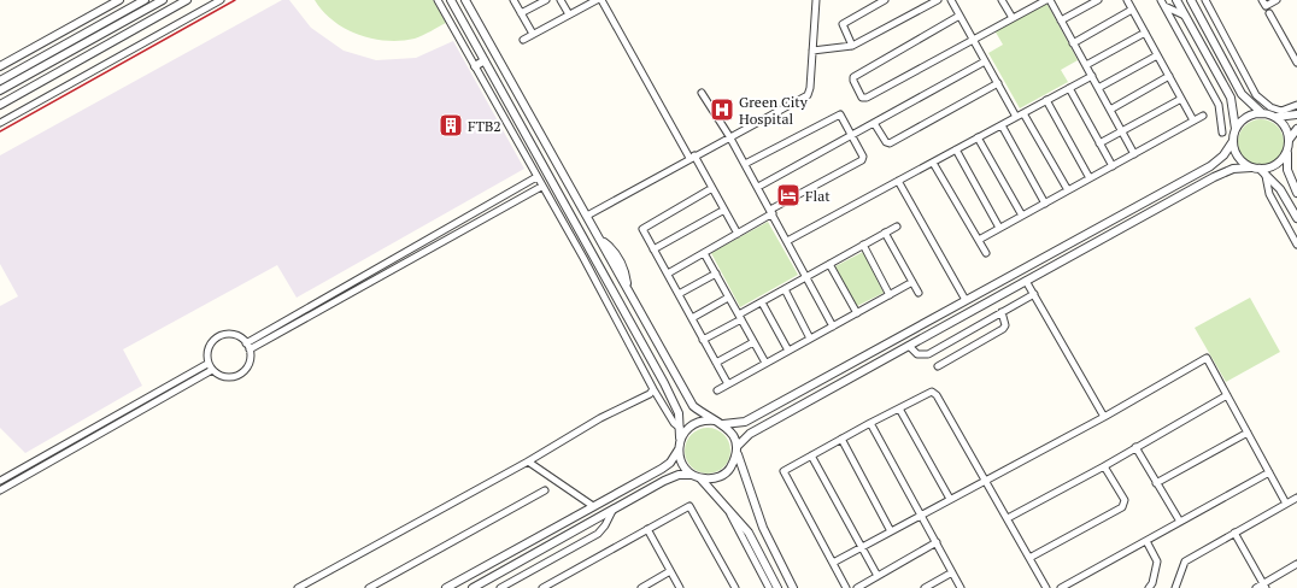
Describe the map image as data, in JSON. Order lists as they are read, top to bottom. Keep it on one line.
{"places":{"hospital":["Green City Hospital"],"building":["FTB2"],"hotel":["Flat"]}}
